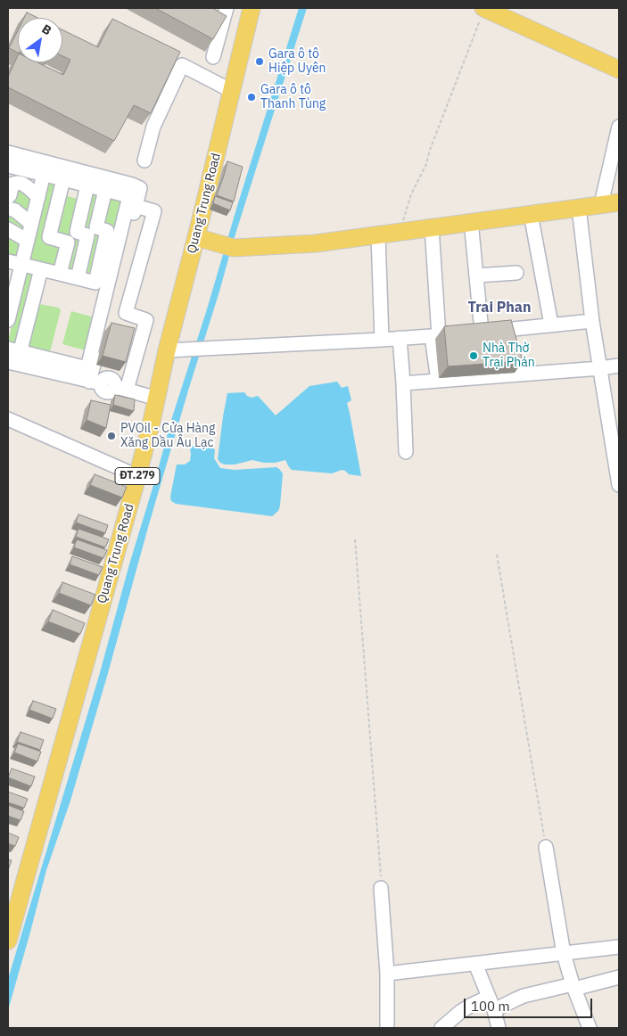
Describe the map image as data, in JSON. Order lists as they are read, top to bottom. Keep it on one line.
{"streets":{"main road":["Quang Trung Road","ĐT.279"]},"districts":["Trai Phan"],"places":["Gara ô tô Hiệp Uyên","Gara ô tô Thanh Tùng","Nhà Thờ Trại Phán","PVOil - Cửa Hàng Xăng Dầu Âu Lạc"],"scale_bar":"100 m","north":"top right"}
